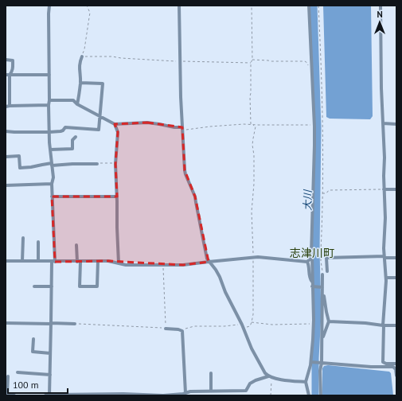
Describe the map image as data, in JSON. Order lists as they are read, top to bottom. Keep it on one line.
{"districts":["志津川町"],"water":["大川"],"scale_bar":"100 m","north":"top"}
